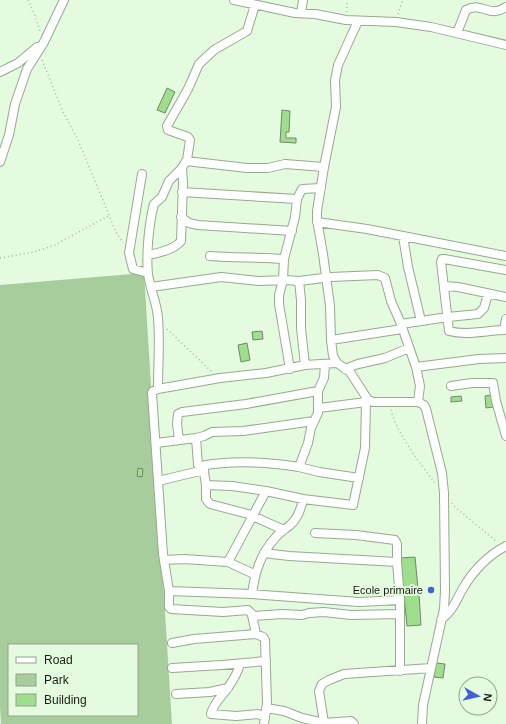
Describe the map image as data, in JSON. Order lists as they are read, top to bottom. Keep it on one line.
{"places":["Ecole primaire"],"legend":["Road","Park","Building"],"north":"right"}
